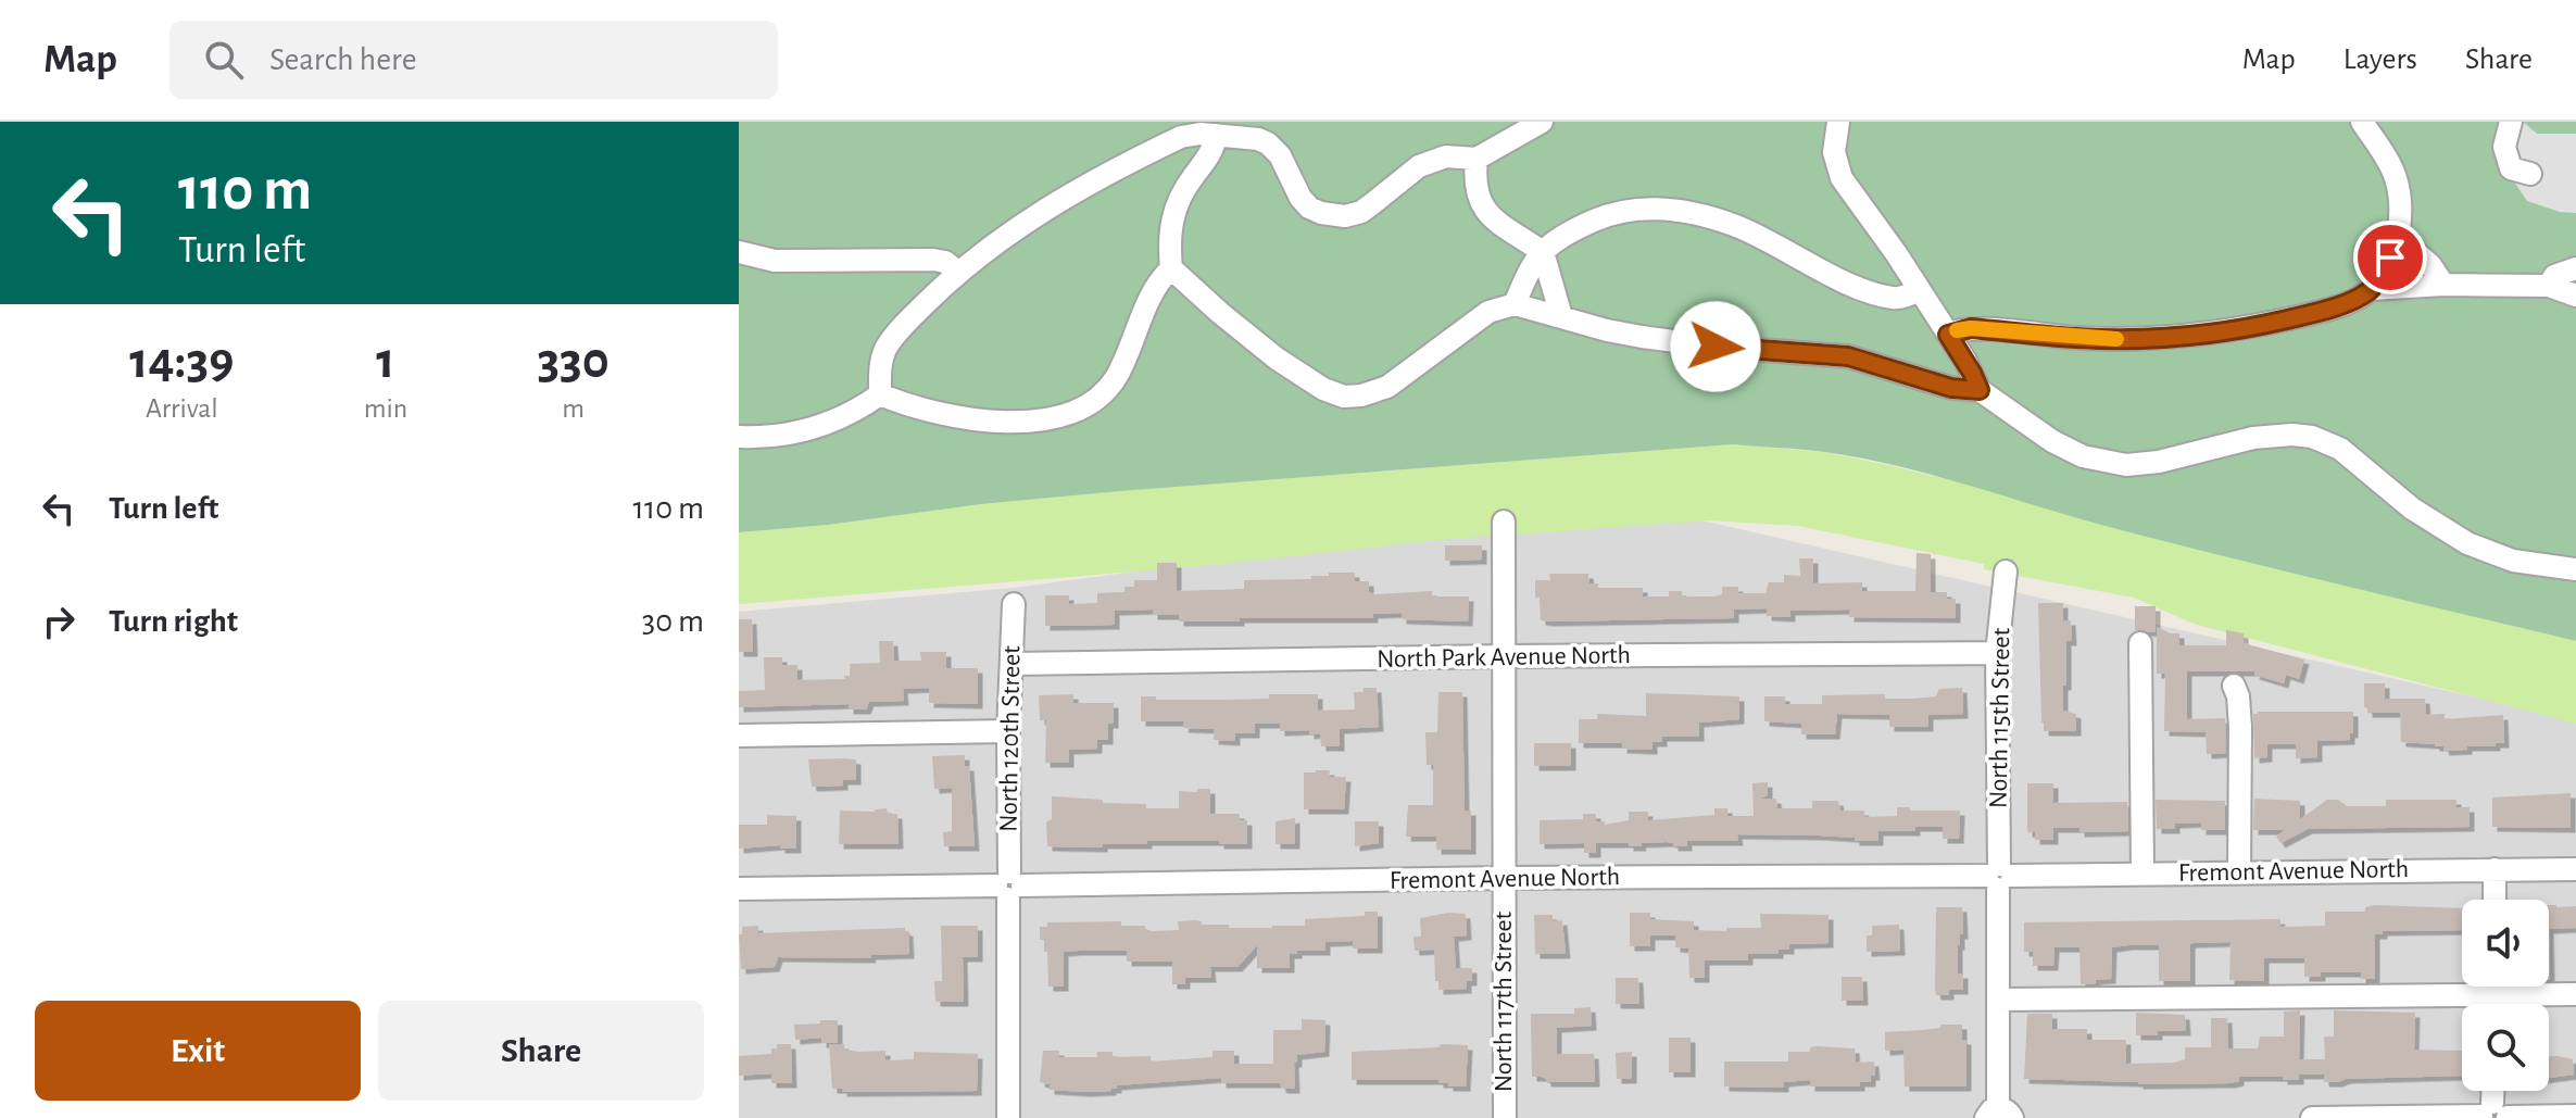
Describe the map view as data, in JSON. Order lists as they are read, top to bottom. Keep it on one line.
{"streets":{"street":["North Park Avenue North","North 115th Street","North 120th Street","Fremont Avenue North","North 117th Street"]},"crossings":[["North Park Avenue North","North 115th Street"],["North Park Avenue North","North 120th Street"],["North Park Avenue North","North 117th Street"],["North 115th Street","Fremont Avenue North"],["North 120th Street","Fremont Avenue North"],["Fremont Avenue North","North 117th Street"]],"page":{"header":"Map","search":"Search here","nav":["Map","Layers","Share"],"turn":["110 m","Turn left"],"eta":["14:39","Arrival","1","min","330","m"],"list":[{"name":"Turn left","value":"110 m"},{"name":"Turn right","value":"30 m"}],"buttons":["Exit","Share"]}}
